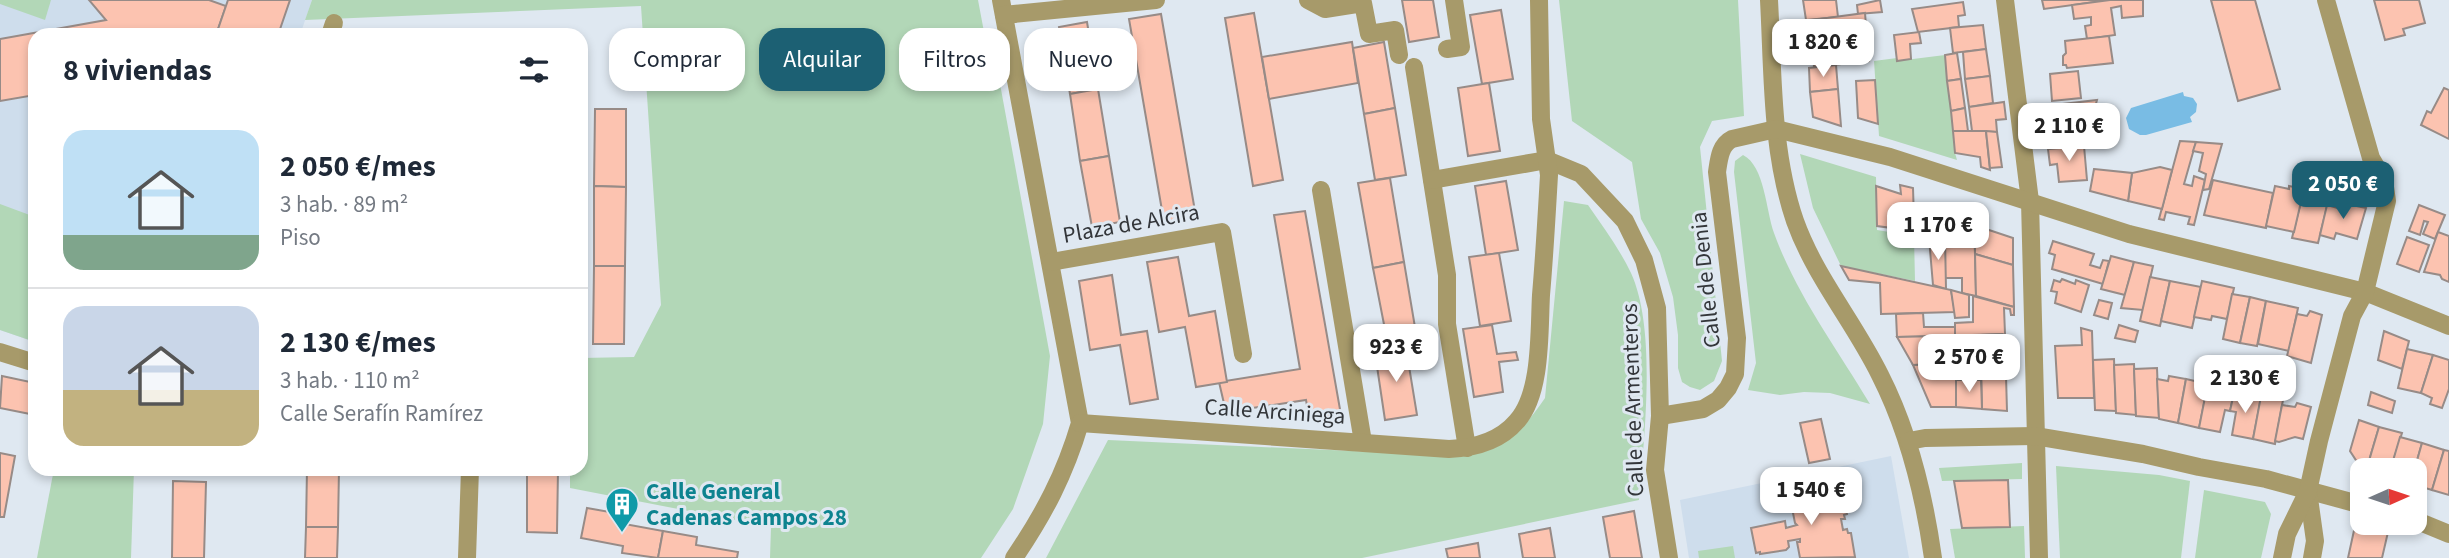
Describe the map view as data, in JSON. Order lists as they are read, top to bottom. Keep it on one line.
{"streets":{"street":["Plaza de Alcira","Calle de Denia","Calle de Armenteros","Calle Arciniega"]},"crossings":[["Calle de Denia","Calle de Armenteros"],["Calle de Armenteros","Calle Arciniega"]],"places":{"building":["Calle General Cadenas Campos 28"]},"north":"right","page":{"price":["1 820 €","2 110 €","2 050 €","1 170 €","923 €","2 570 €","2 130 €","1 540 €"],"chip":["Comprar","Alquilar","Filtros","Nuevo"],"heading":"8 viviendas","list":[{"name":"2 050 €/mes","note":"3 hab. · 89 m² · Piso"},{"name":"2 130 €/mes","note":"3 hab. · 110 m² · Calle Serafín Ramírez"}]}}
